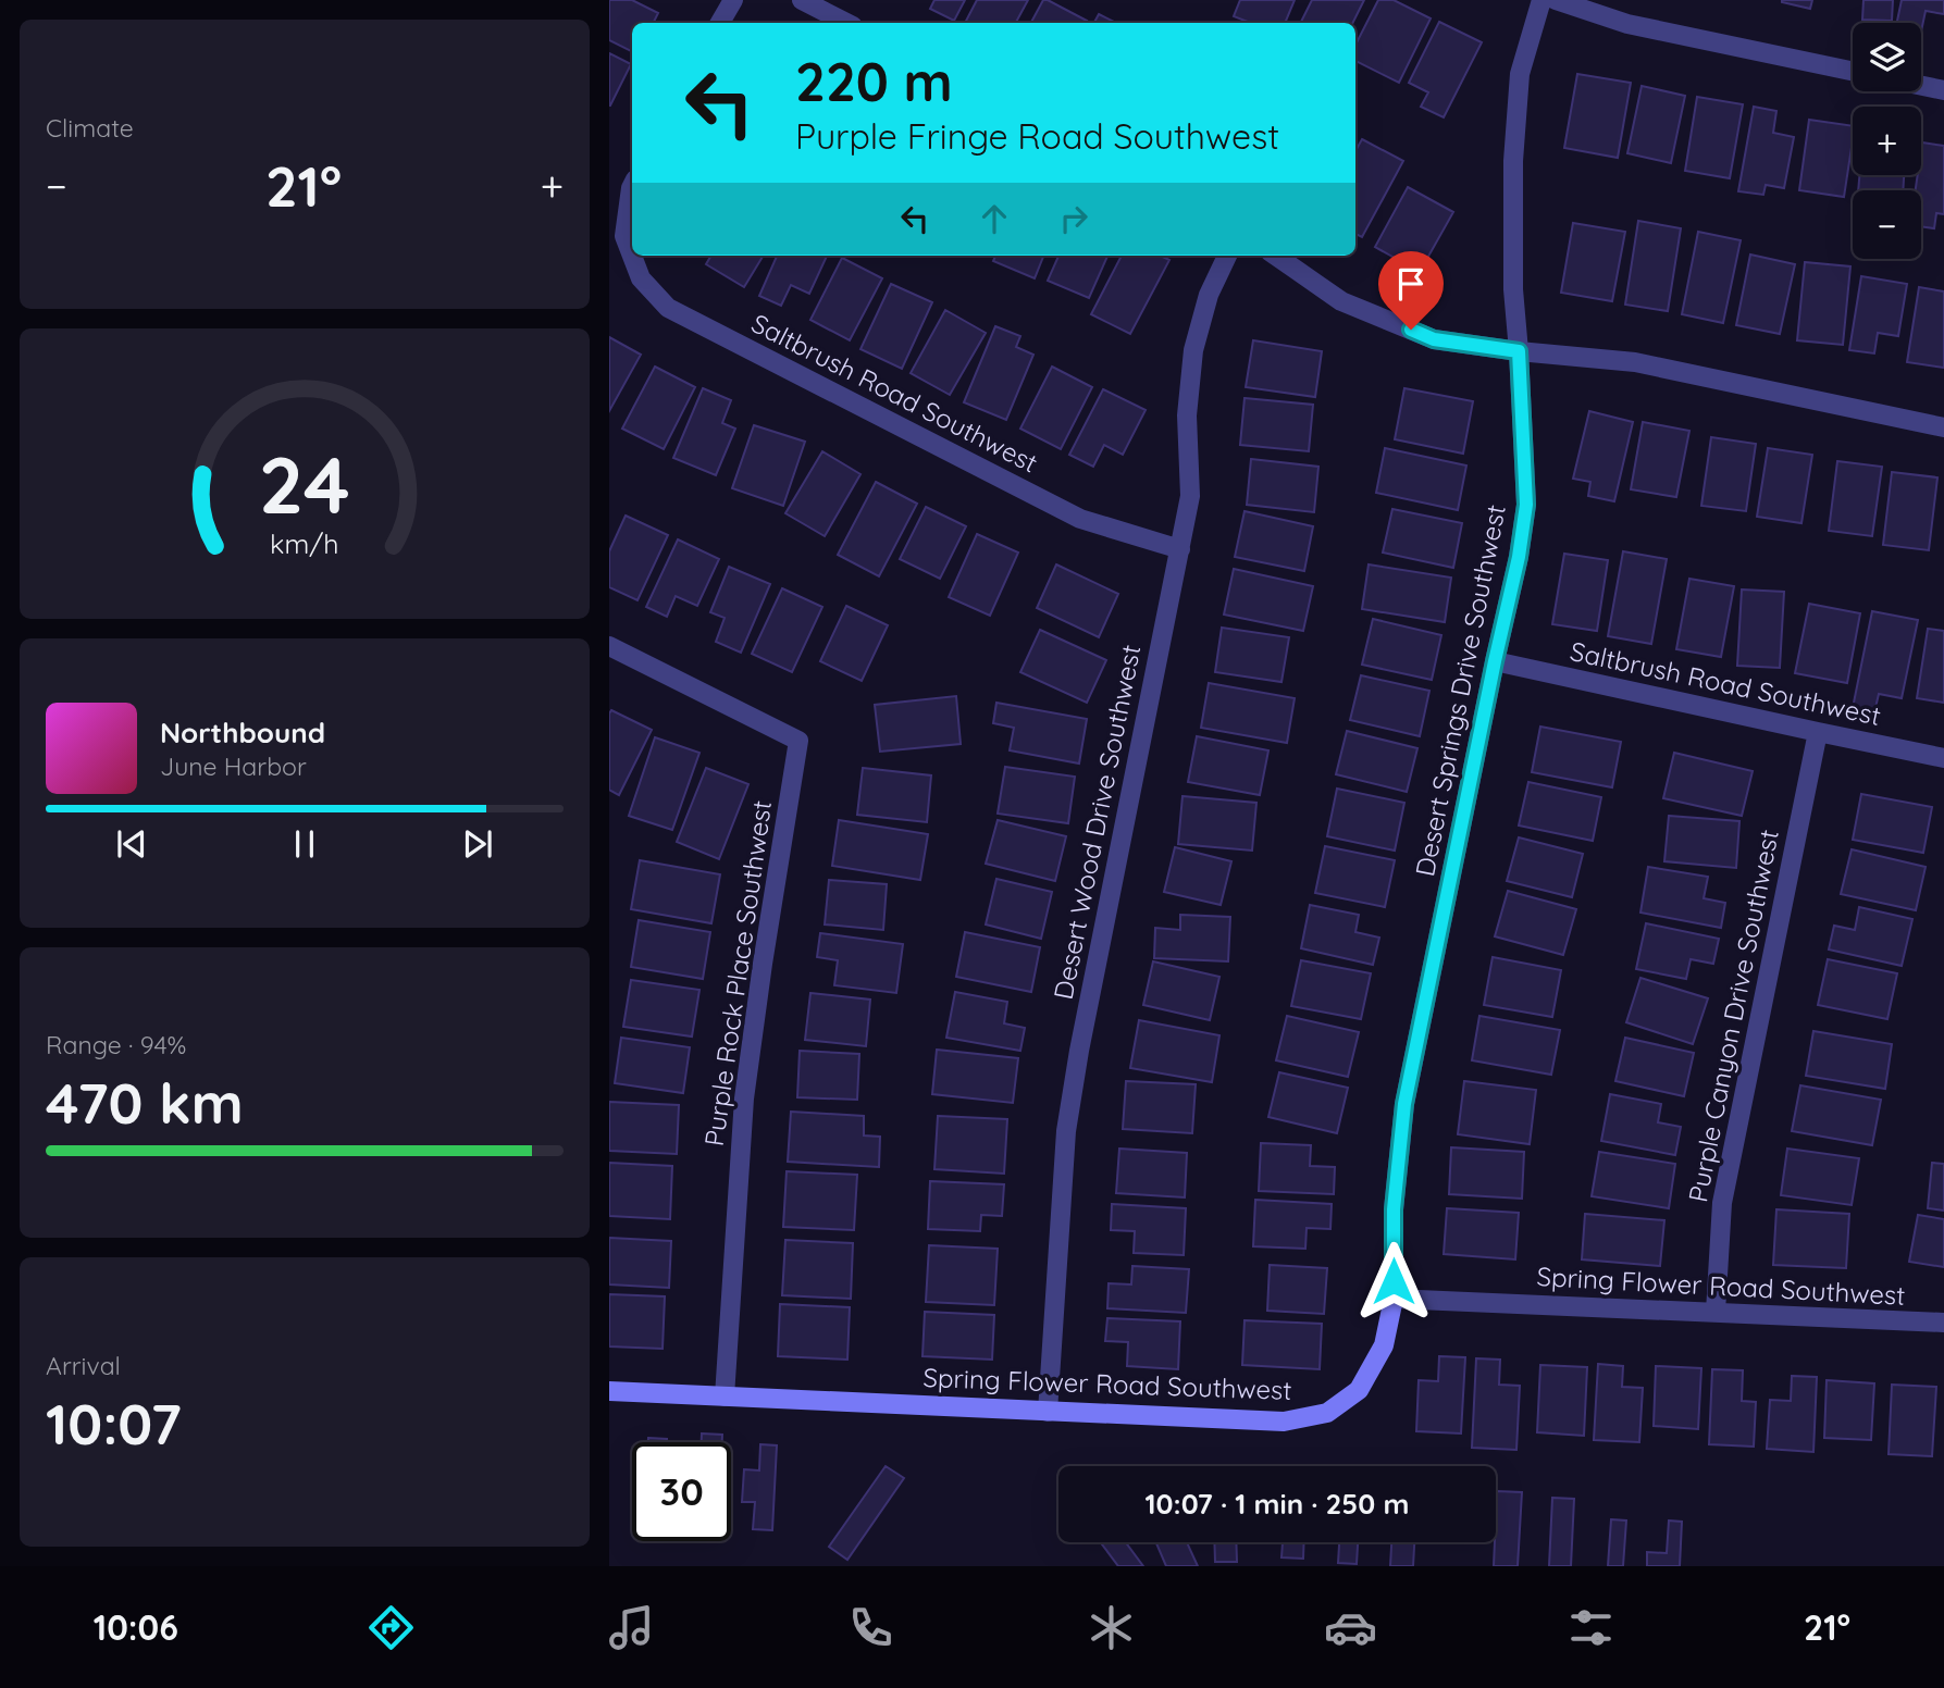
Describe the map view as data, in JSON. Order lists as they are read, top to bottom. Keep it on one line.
{"streets":{"street":["Saltbrush Road Southwest","Desert Springs Drive Southwest","Desert Wood Drive Southwest","Purple Rock Place Southwest","Purple Canyon Drive Southwest","Spring Flower Road Southwest"]},"crossings":[["Saltbrush Road Southwest","Desert Springs Drive Southwest"],["Saltbrush Road Southwest","Desert Wood Drive Southwest"],["Saltbrush Road Southwest","Purple Canyon Drive Southwest"],["Desert Springs Drive Southwest","Spring Flower Road Southwest"],["Desert Wood Drive Southwest","Spring Flower Road Southwest"],["Purple Rock Place Southwest","Spring Flower Road Southwest"],["Purple Canyon Drive Southwest","Spring Flower Road Southwest"]],"page":{"tile":["Climate",["Range · 94%","470 km"],["Arrival","10:07"]],"map_buttons":["+","−"],"turn":["220 m","Purple Fringe Road Southwest"],"heat":["−","21°","+"],"song":["Northbound","June Harbor"],"limit":"30","trip":"10:07 · 1 min · 250 m","tabs":["10:06","21°"],"gauge":["24","km/h"]}}
